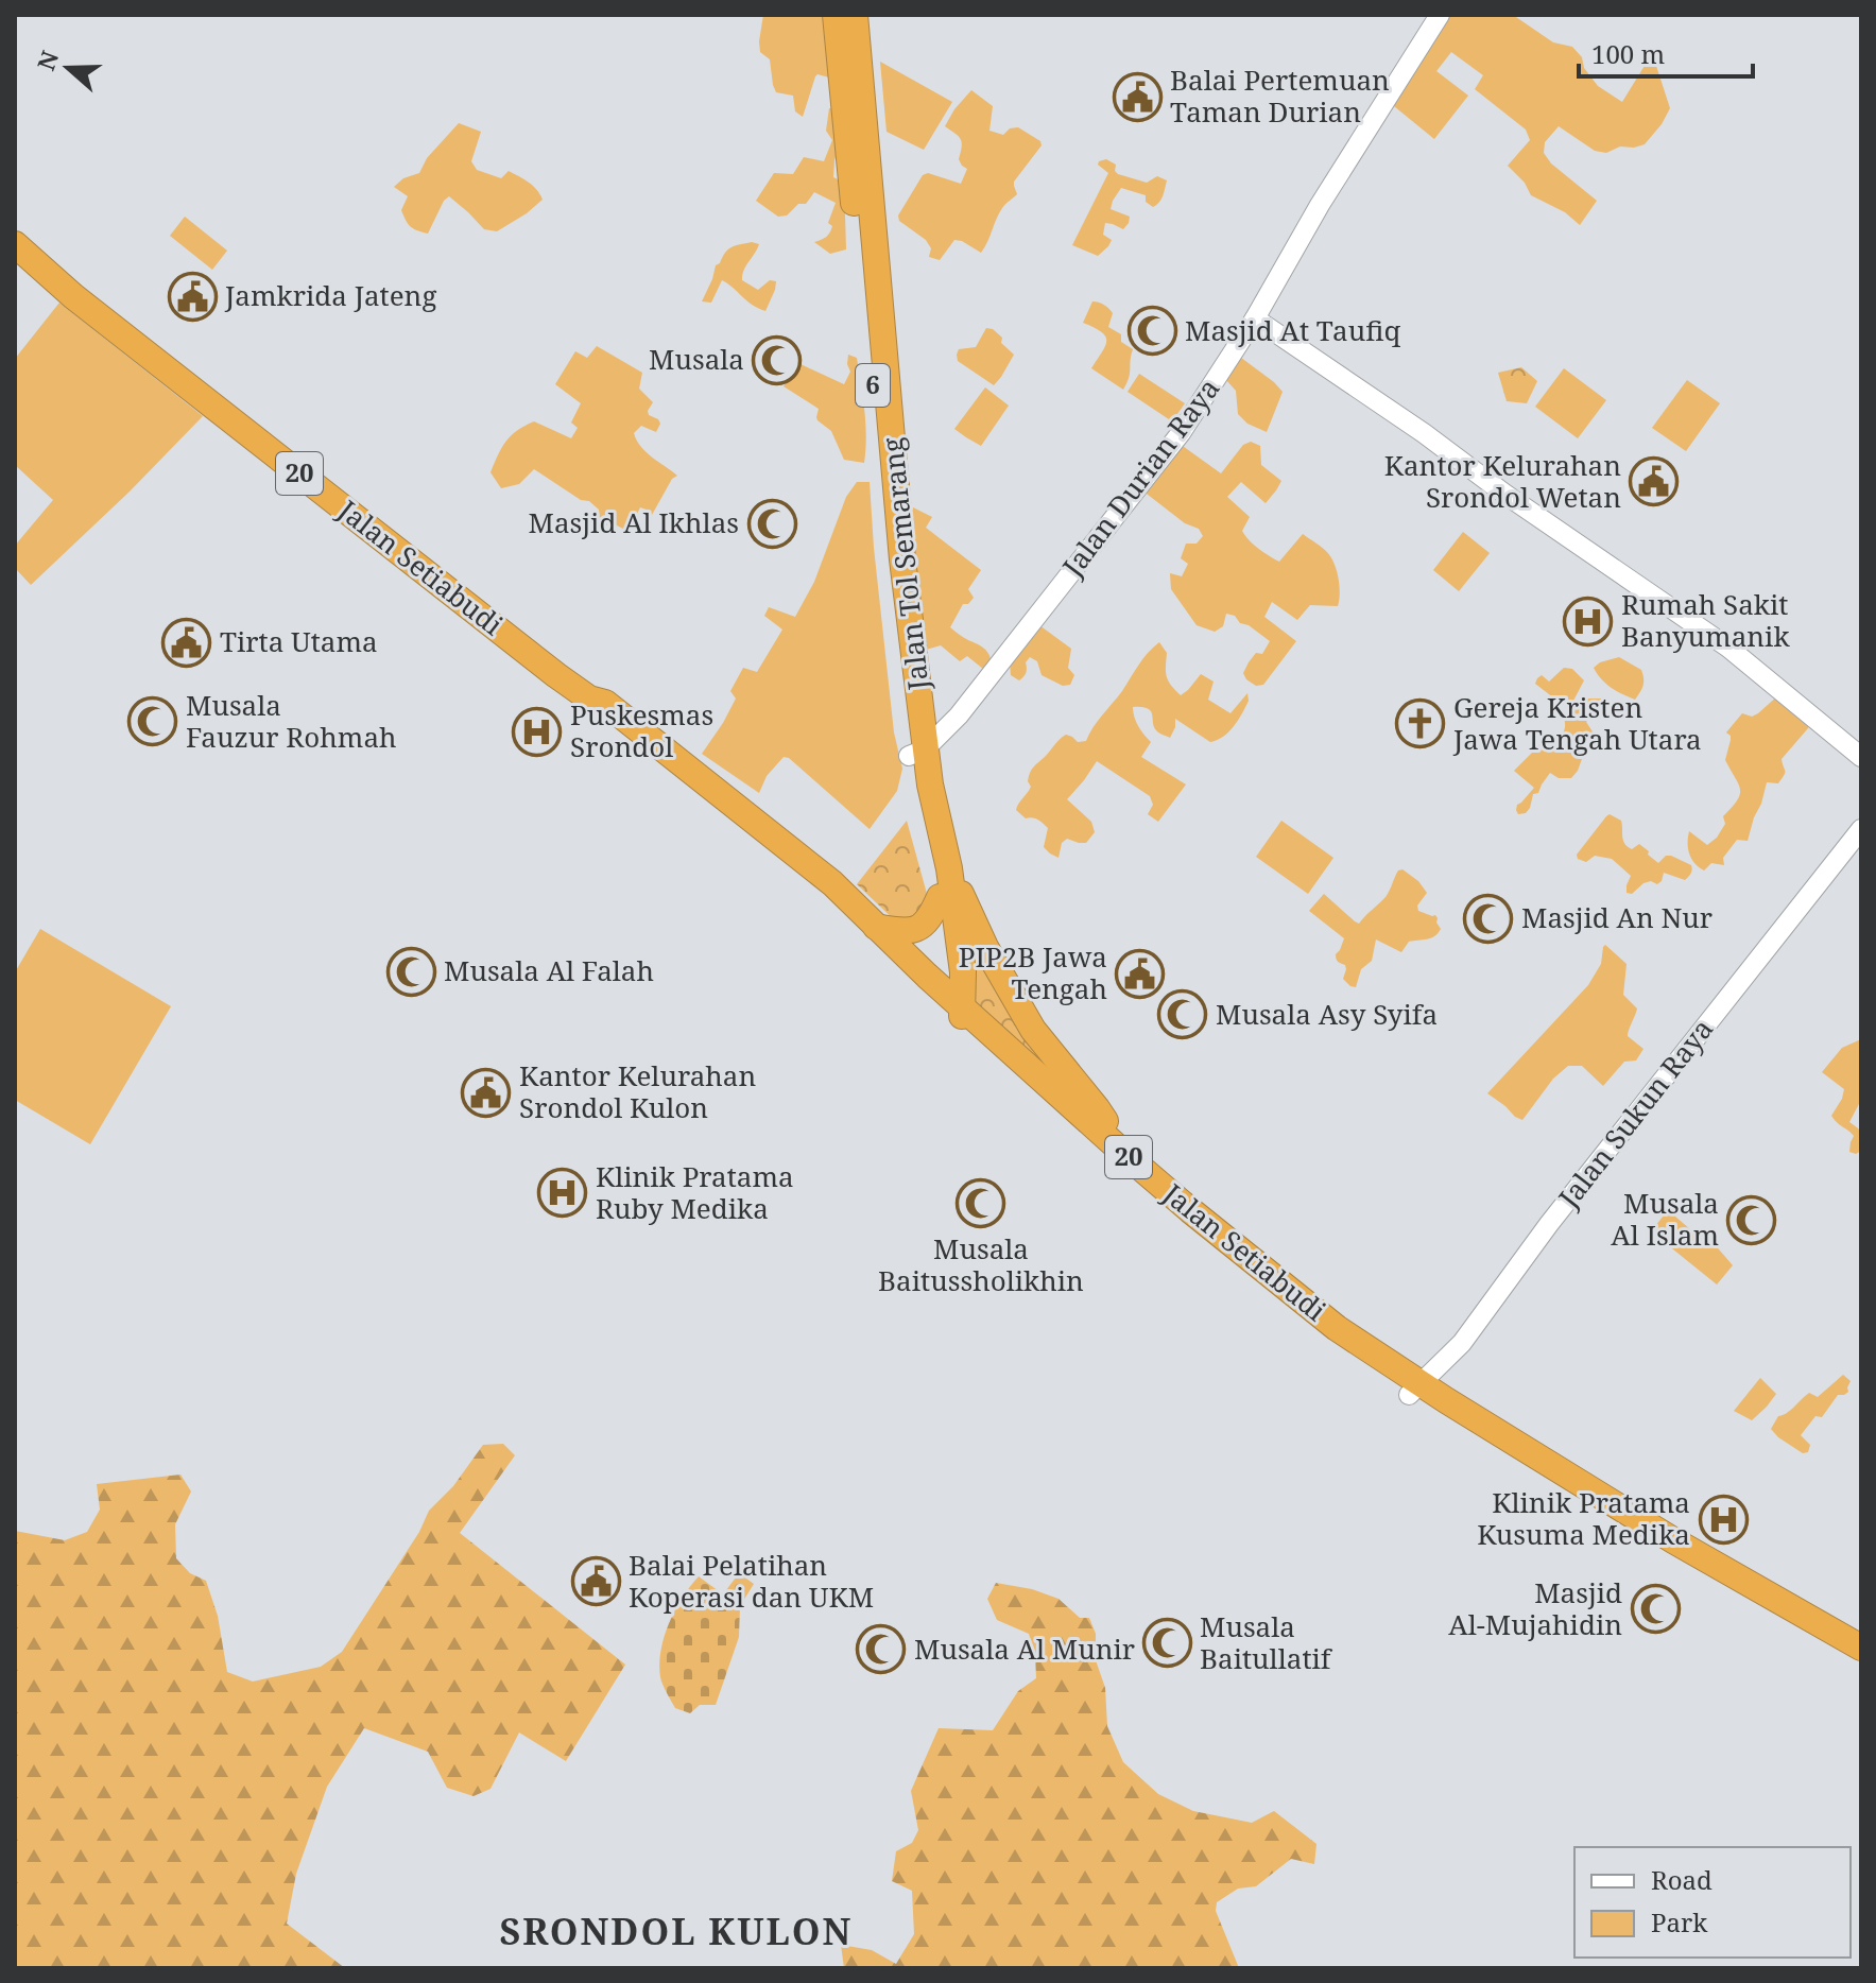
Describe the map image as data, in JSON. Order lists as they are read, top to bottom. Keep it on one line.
{"streets":{"highway":["6","20","Jalan Tol Semarang","Jalan Setiabudi"],"street":["Jalan Durian Raya","Jalan Sukun Raya"]},"crossings":[["20","Jalan Setiabudi"],["20","Jalan Sukun Raya"],["Jalan Durian Raya","Jalan Tol Semarang"],["Jalan Tol Semarang","Jalan Setiabudi"],["Jalan Setiabudi","Jalan Sukun Raya"]],"districts":["SRONDOL KULON"],"places":{"public building":["Balai Pertemuan Taman Durian","Jamkrida Jateng","Kantor Kelurahan Srondol Wetan","Tirta Utama","PIP2B Jawa Tengah","Kantor Kelurahan Srondol Kulon","Balai Pelatihan Koperasi dan UKM"],"mosque":["Masjid At Taufiq","Musala","Masjid Al Ikhlas","Musala Fauzur Rohmah","Masjid An Nur","Musala Al Falah","Musala Asy Syifa","Musala Baitussholikhin","Musala Al Islam","Masjid Al-Mujahidin","Musala Baitullatif","Musala Al Munir"],"hospital":["Rumah Sakit Banyumanik","Puskesmas Srondol","Klinik Pratama Ruby Medika","Klinik Pratama Kusuma Medika"],"church":["Gereja Kristen Jawa Tengah Utara"]},"legend":["Road","Park"],"scale_bar":"100 m","north":"left"}
